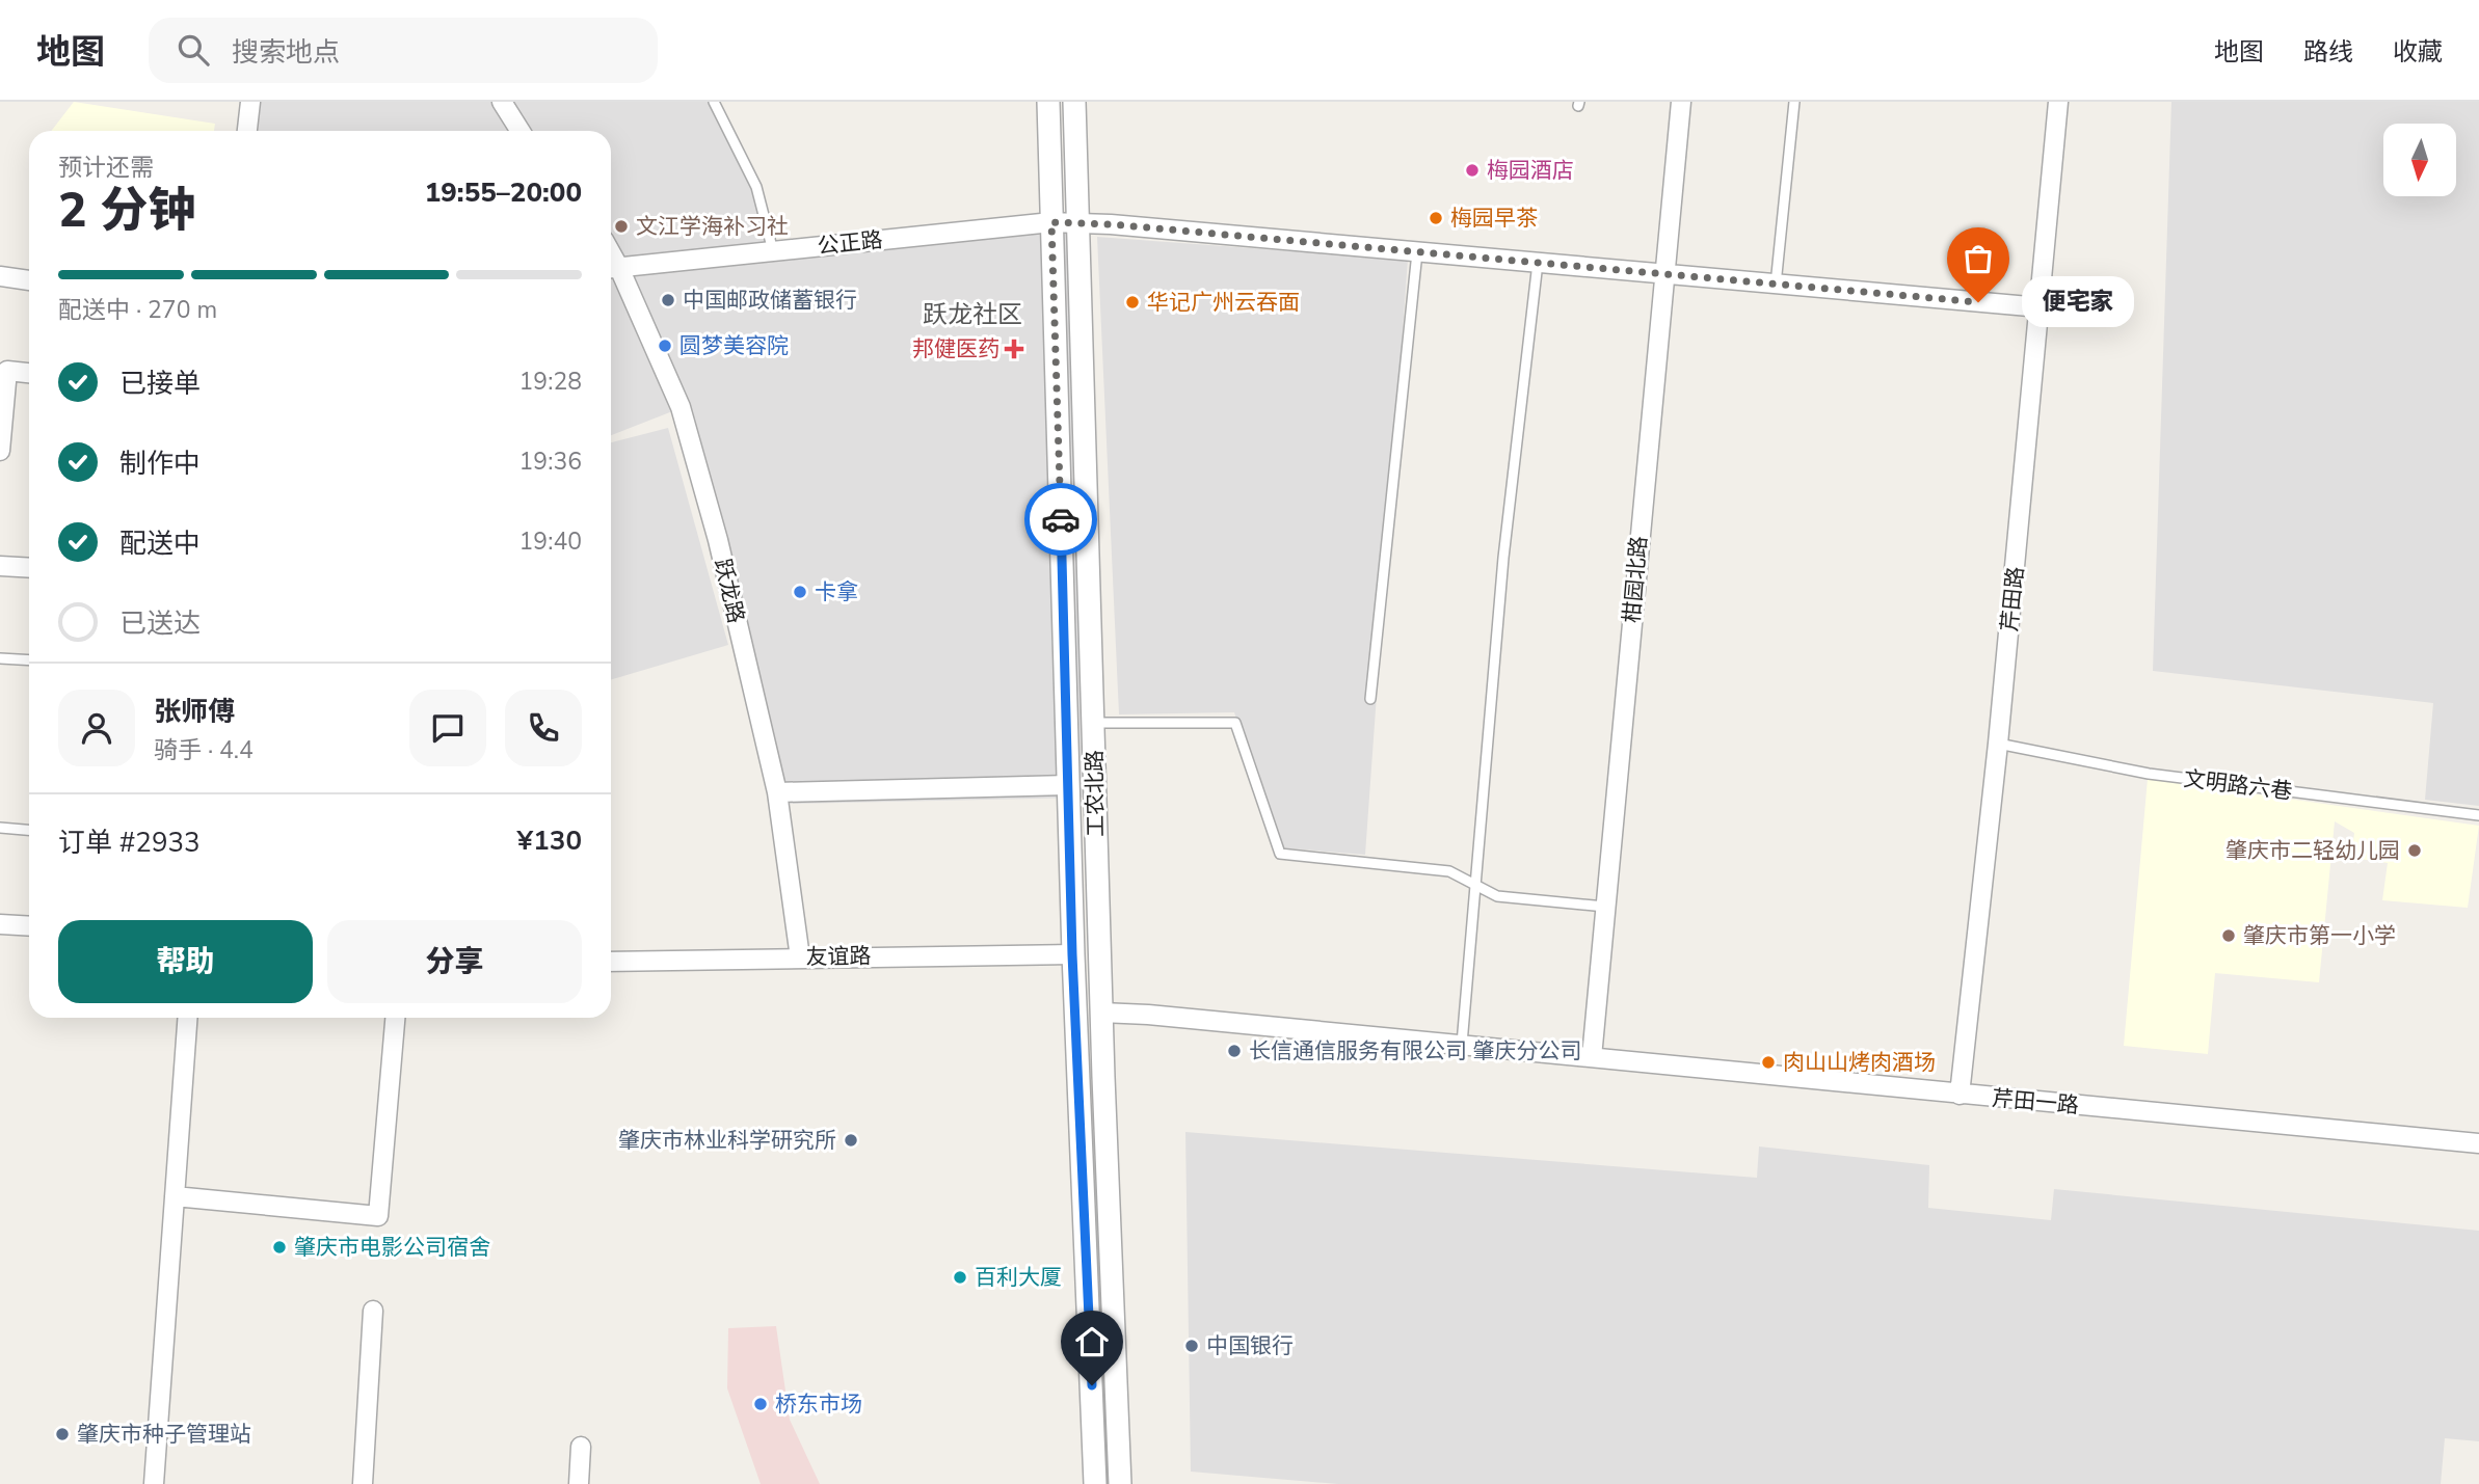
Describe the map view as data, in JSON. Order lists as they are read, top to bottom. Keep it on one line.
{"streets":{"street":["公正路","柑园北路","跃龙路","芹田路","工农北路","友谊路","芹田一路"],"lane":["文明路六巷"]},"crossings":[["公正路","柑园北路"],["公正路","跃龙路"],["公正路","芹田路"],["公正路","工农北路"],["柑园北路","芹田一路"],["跃龙路","友谊路"],["芹田路","文明路六巷"],["芹田路","芹田一路"],["工农北路","友谊路"],["工农北路","芹田一路"]],"districts":["跃龙社区"],"places":{"other":["梅园酒店","梅园早茶","文江学海补习社","中国邮政储蓄银行","华记广州云吞面","便宅家","圆梦美容院","卡拿","肇庆市二轻幼儿园","肇庆市第一小学","长信通信服务有限公司 肇庆分公司","肉山山烤肉酒场","肇庆市林业科学研究所","肇庆市电影公司宿舍","百利大厦","中国银行","桥东市场","肇庆市种子管理站"],"health":["邦健医药"]},"north":"bottom","page":{"header":"地图","search":"搜索地点","nav":["地图","路线","收藏"],"heading":["2 分钟","预计还需","19:55–20:00"],"panel":["张师傅","骑手 · 4.4","订单 #2933","¥130"],"bar":"配送中 · 270 m","bubble":"便宅家","list":[["已接单","19:28"],["制作中","19:36"],["配送中","19:40"],"已送达"],"buttons":["帮助","分享"]}}
